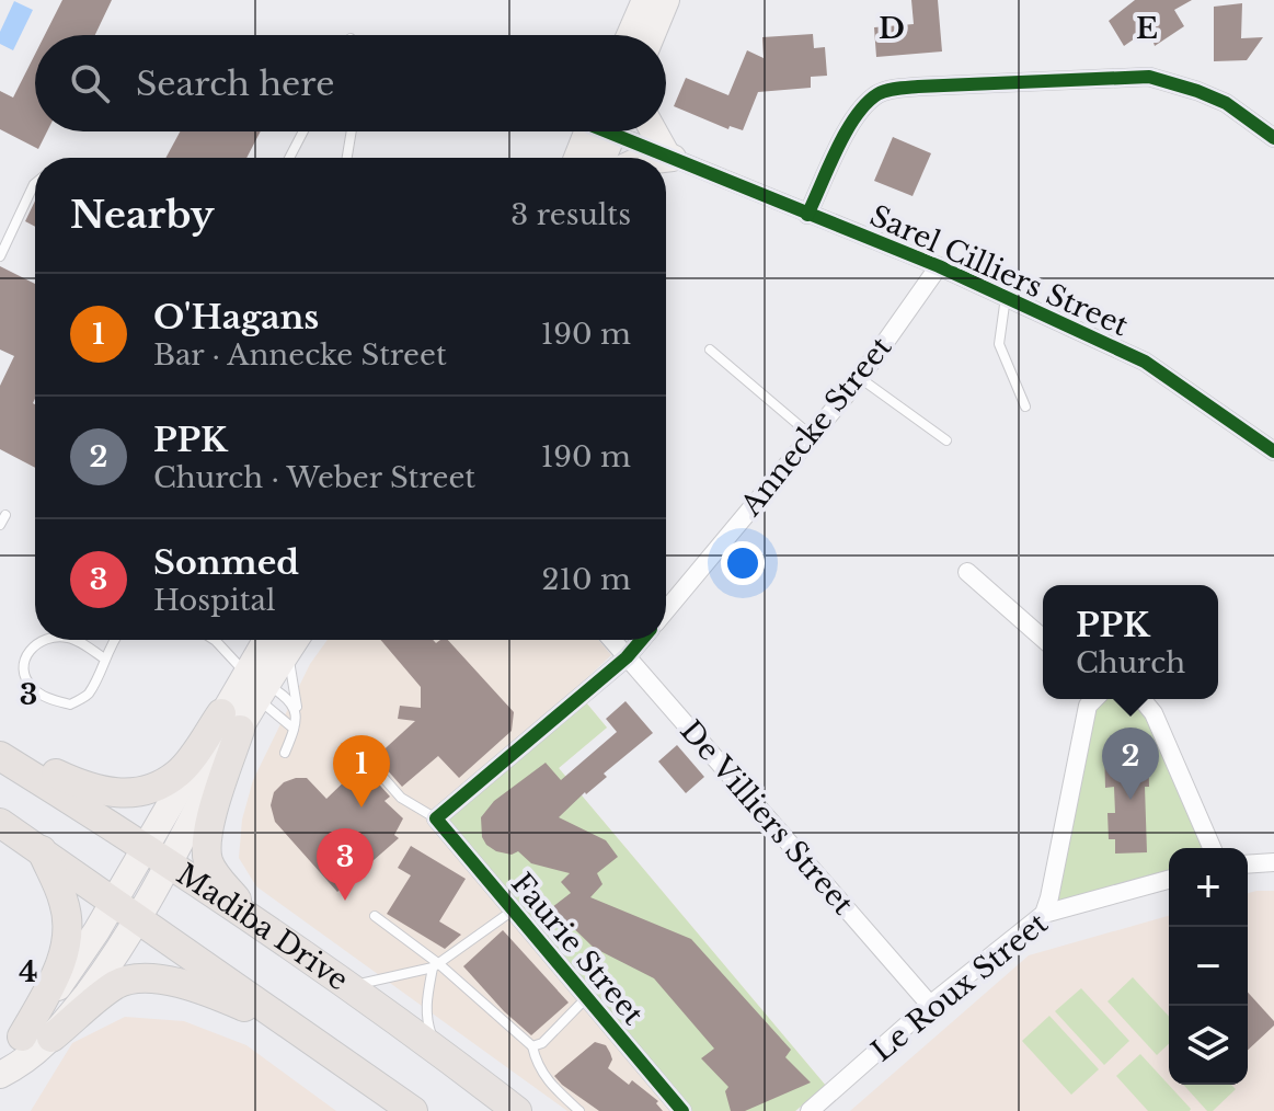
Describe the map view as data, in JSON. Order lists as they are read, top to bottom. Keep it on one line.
{"streets":{"main road":["Madiba Drive"],"street":["Sarel Cilliers Street","Annecke Street","De Villiers Street","Faurie Street","Le Roux Street"]},"crossings":[["Sarel Cilliers Street","Annecke Street"],["De Villiers Street","Le Roux Street"]],"page":{"search":"Search here","heading":["Nearby","3 results"],"list":[{"mark":"1","name":"O'Hagans","note":"Bar · Annecke Street","value":"190 m"},{"mark":"2","name":"PPK","note":"Church · Weber Street","value":"190 m"},{"mark":"3","name":"Sonmed","note":"Hospital","value":"210 m"}],"popup":["PPK","Church"],"pins":["2","1","3"],"map_buttons":["+","−"]},"grid":{"columns":["D","E"],"rows":["3","4"]}}
